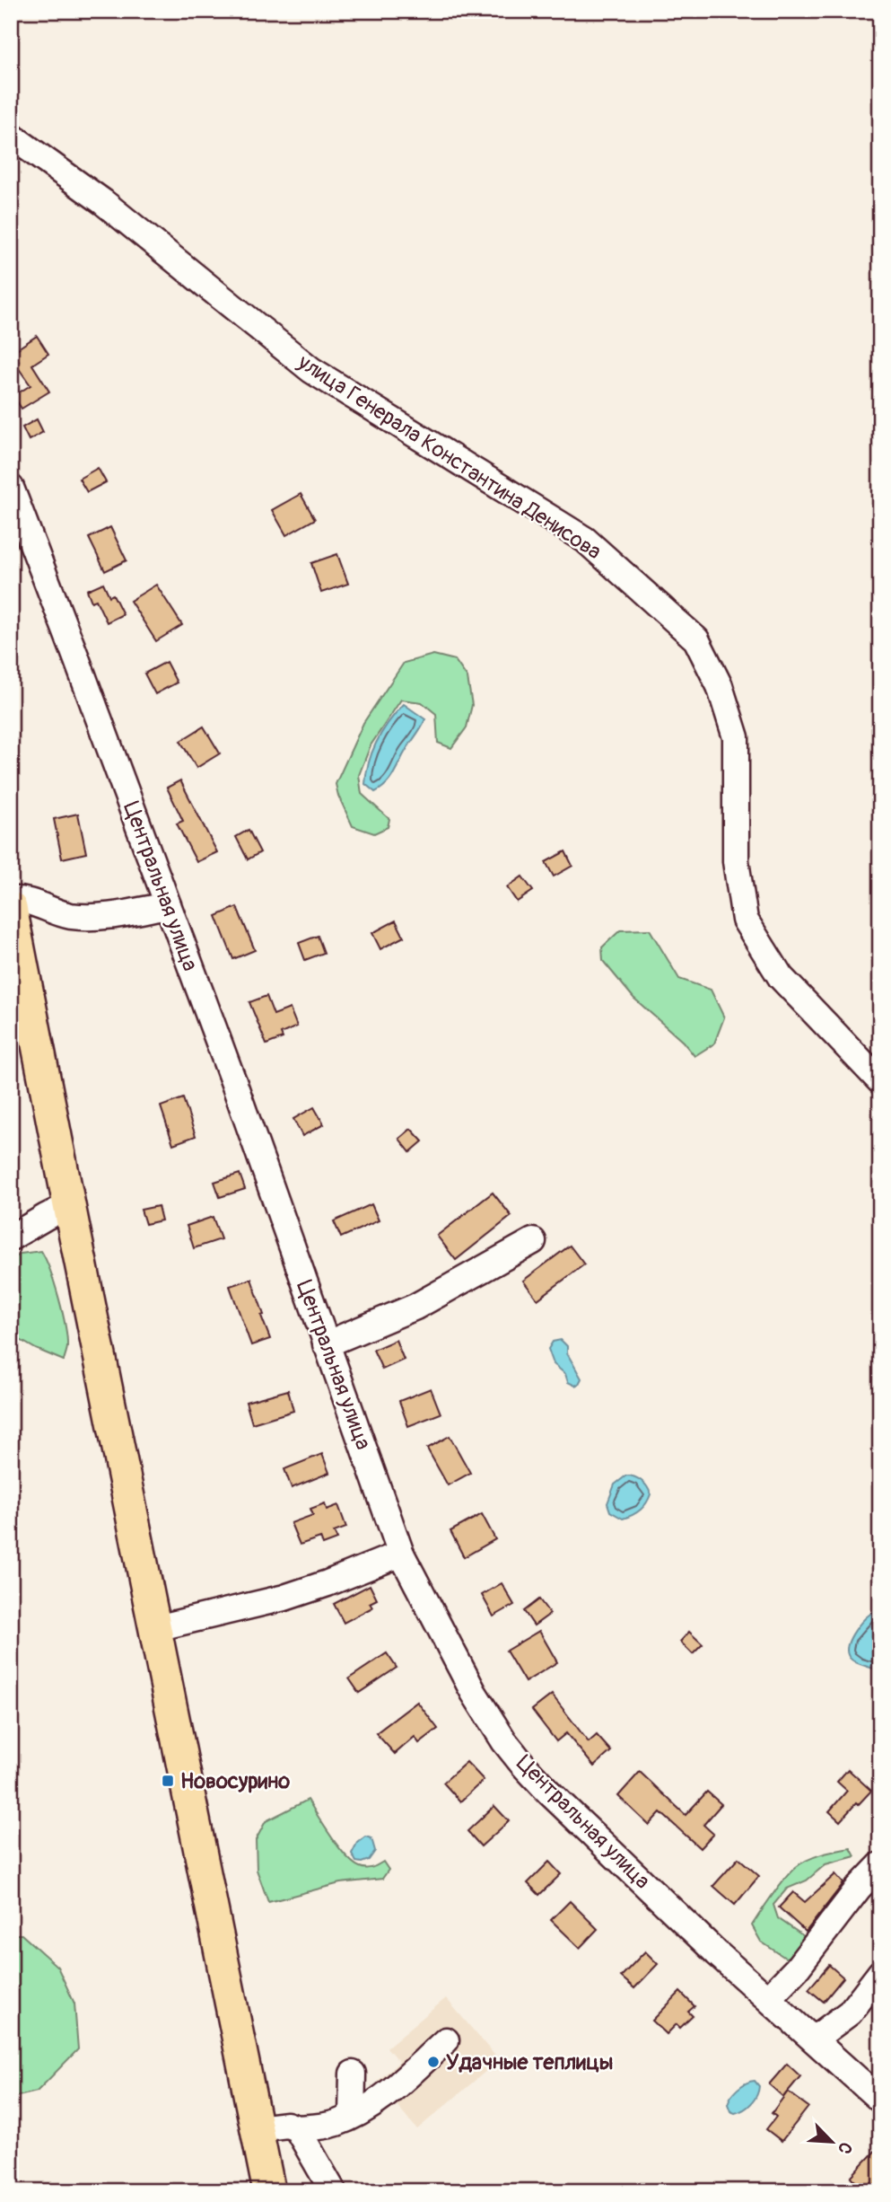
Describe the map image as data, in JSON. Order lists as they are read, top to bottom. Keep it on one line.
{"streets":{"street":["улица Генерала Константина Денисова","Центральная улица"]},"places":{"transit":["Новосурино"],"other":["Удачные теплицы"]},"north":"bottom right"}
